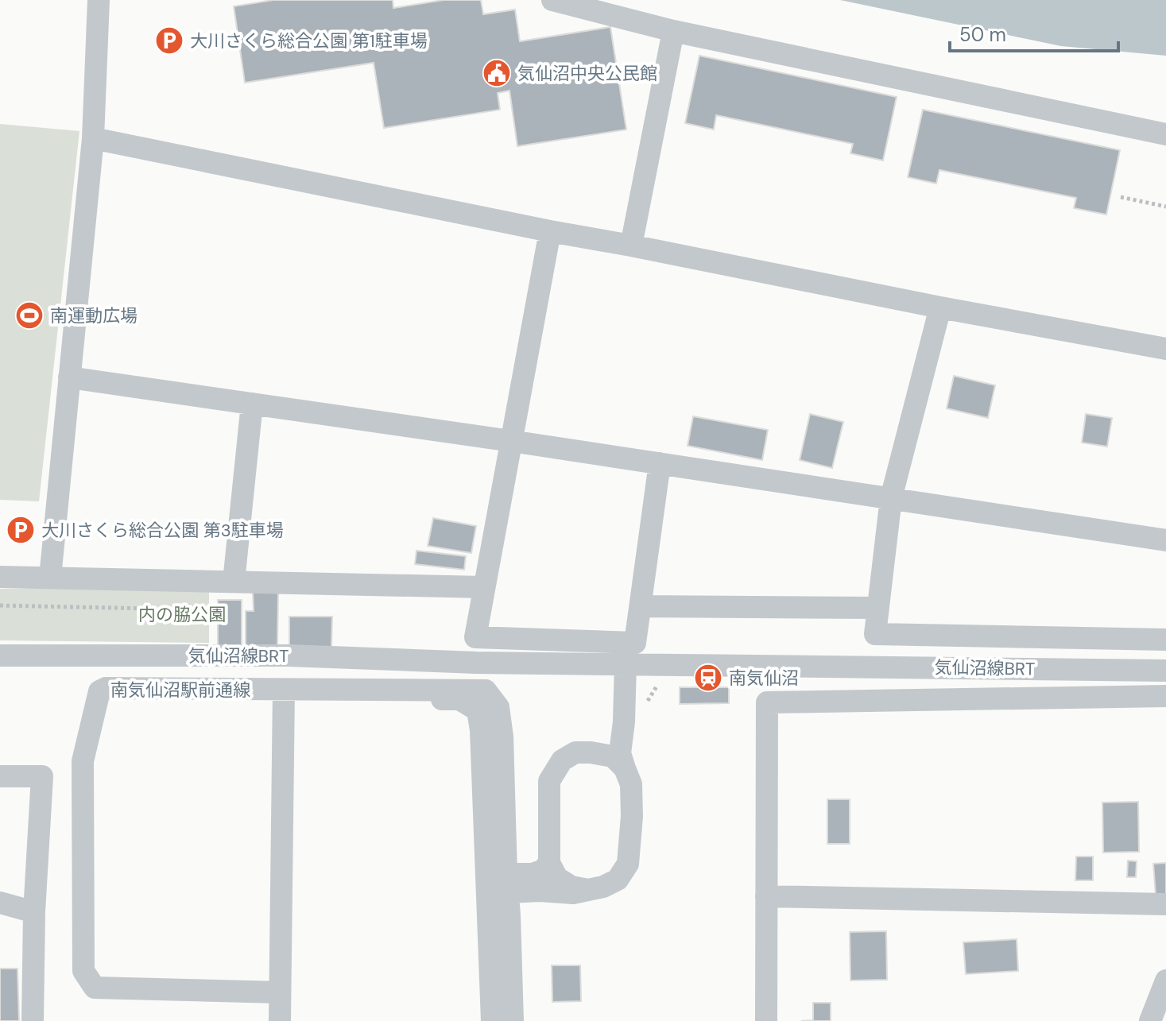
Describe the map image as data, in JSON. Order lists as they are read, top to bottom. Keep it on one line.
{"streets":{"street":["気仙沼線BRT","南気仙沼駅前通線"]},"parks":["内の脇公園"],"places":{"parking":["大川さくら総合公園 第1駐車場","大川さくら総合公園 第3駐車場"],"public building":["気仙沼中央公民館"],"sports":["南運動広場"],"station":["南気仙沼"]},"scale_bar":"50 m"}
